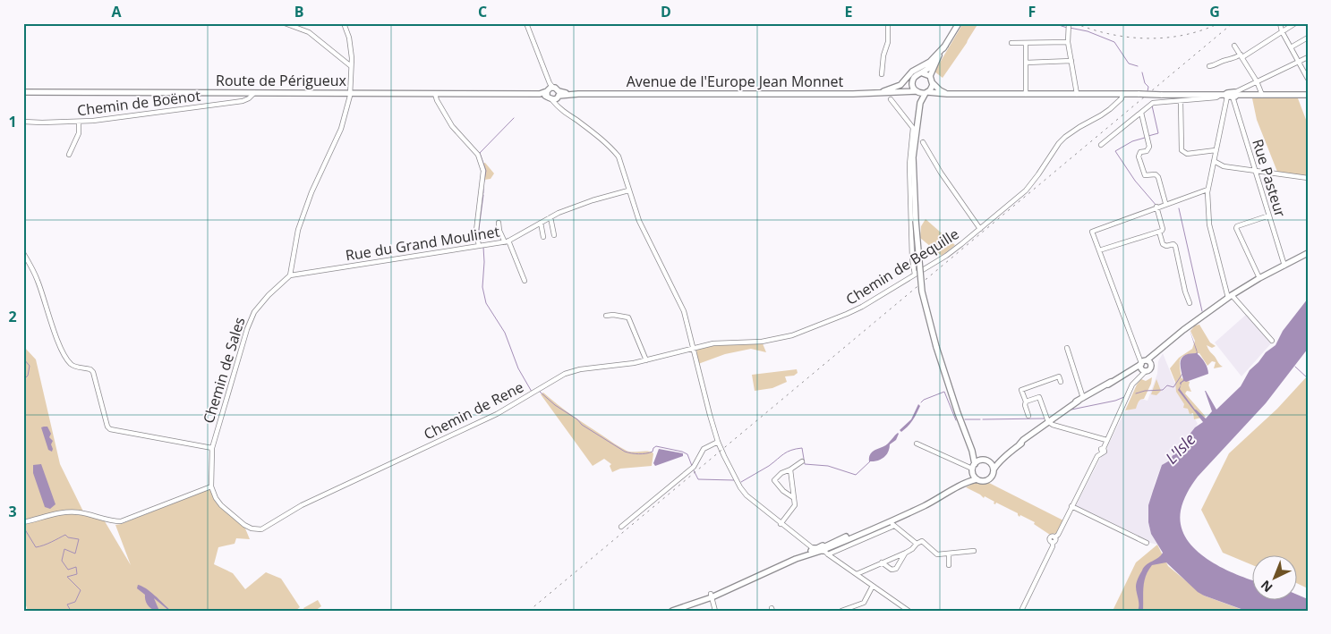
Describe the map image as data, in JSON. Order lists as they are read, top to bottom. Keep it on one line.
{"streets":{"main road":["Route de Périgueux","Avenue de l'Europe Jean Monnet"],"street":["Chemin de Boënot","Rue Pasteur","Rue du Grand Moulinet","Chemin de Bequille","Chemin de Sales","Chemin de Rene"]},"crossings":[["Route de Périgueux","Avenue de l'Europe Jean Monnet"],["Route de Périgueux","Chemin de Boënot"],["Rue du Grand Moulinet","Chemin de Sales"],["Chemin de Bequille","Chemin de Rene"],["Chemin de Sales","Chemin de Rene"]],"water":["L'Isle"],"north":"bottom left","grid":{"columns":["A","B","C","D","E","F","G"],"rows":["1","2","3"]}}
